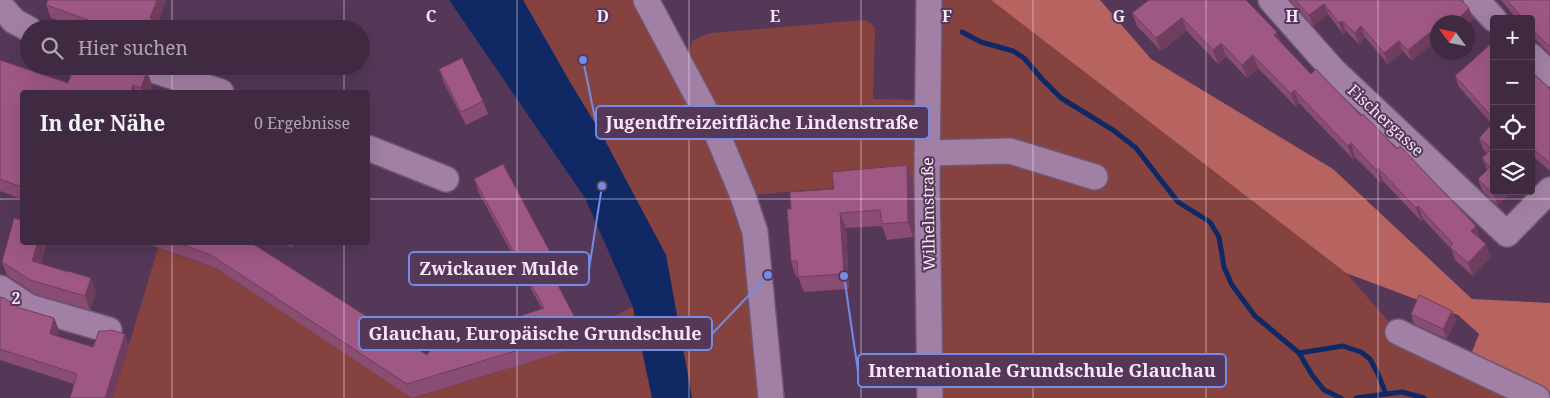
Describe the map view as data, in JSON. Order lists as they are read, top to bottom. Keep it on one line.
{"streets":{"street":["Fischergasse","Wilhelmstraße"]},"places":["Jugendfreizeitfläche Lindenstraße","Zwickauer Mulde","Glauchau, Europäische Grundschule","Internationale Grundschule Glauchau"],"north":"top left","page":{"map_buttons":["+","−"],"search":"Hier suchen","heading":["In der Nähe","0 Ergebnisse"]},"grid":{"columns":["C","D","E","F","G","H"],"rows":["2"]}}
